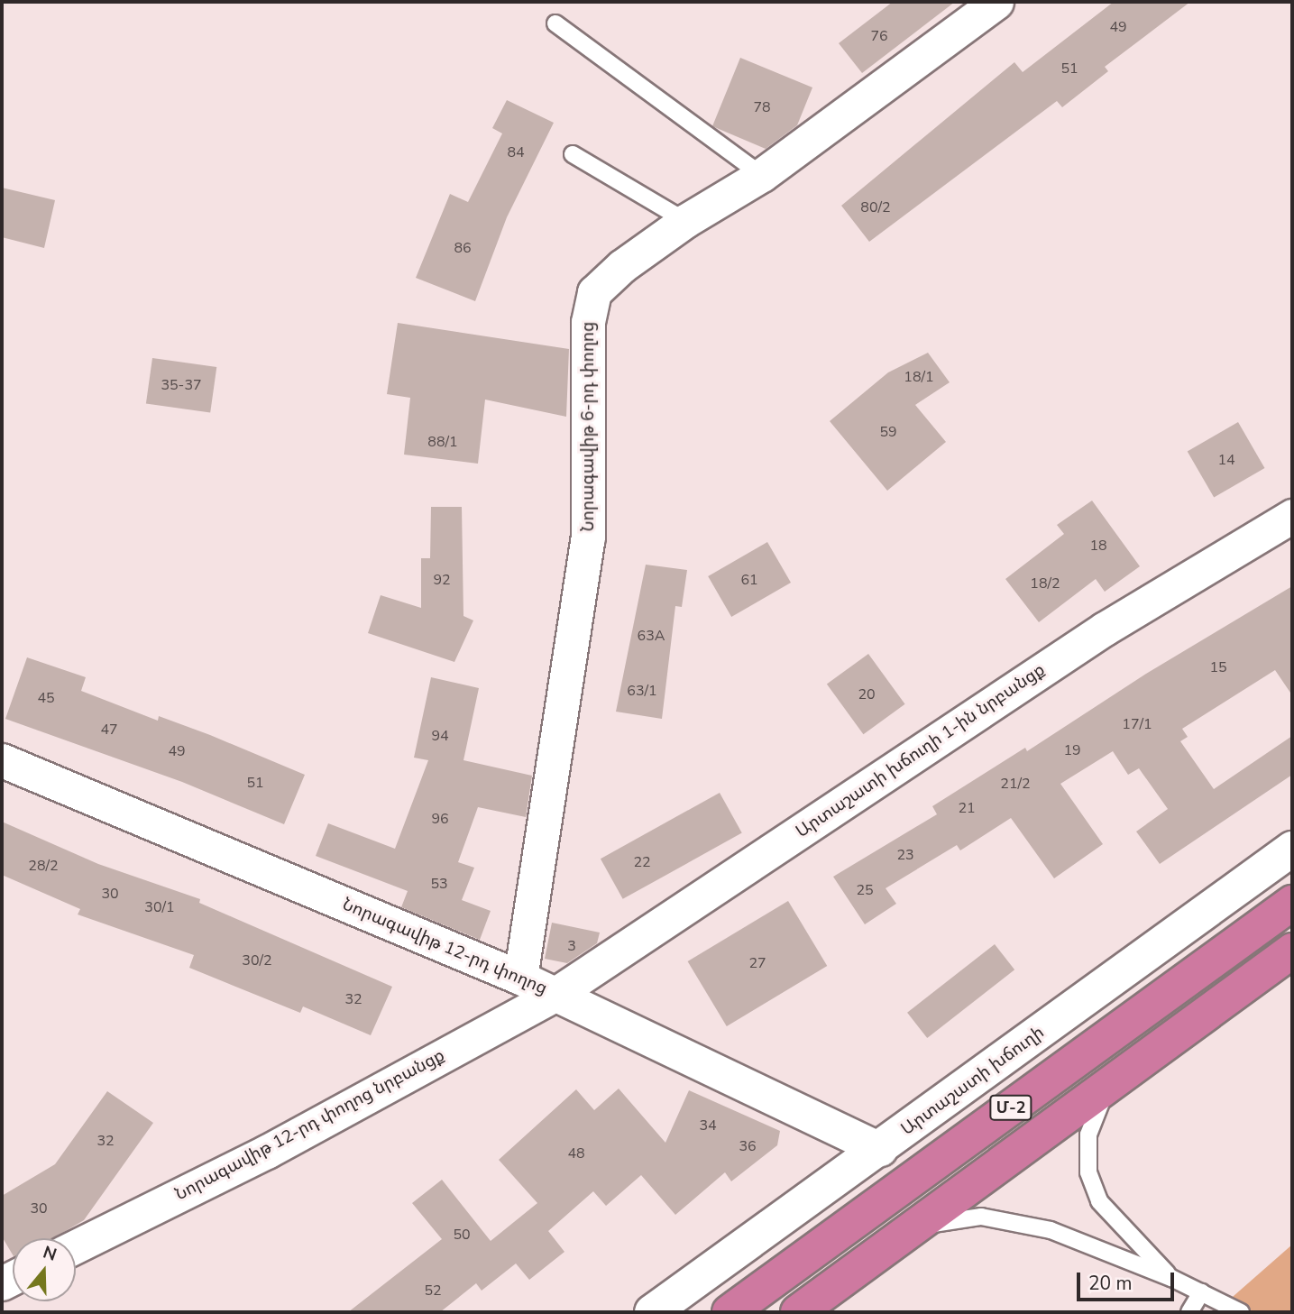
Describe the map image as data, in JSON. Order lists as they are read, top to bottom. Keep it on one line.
{"streets":{"highway":["Մ-2"],"street":["Նորագավիթ 6-րդ փողոց","Արտաշատի խճուղի 1-ին նրբանցք","Նորագավիթ 12-րդ փողոց","Արտաշատի խճուղի","Նորագավիթ 12-րդ փողոց նրբանցք"]},"crossings":[["Նորագավիթ 6-րդ փողոց","Նորագավիթ 12-րդ փողոց"],["Արտաշատի խճուղի 1-ին նրբանցք","Նորագավիթ 12-րդ փողոց"],["Արտաշատի խճուղի 1-ին նրբանցք","Նորագավիթ 12-րդ փողոց նրբանցք"],["Նորագավիթ 12-րդ փողոց","Արտաշատի խճուղի"],["Նորագավիթ 12-րդ փողոց","Նորագավիթ 12-րդ փողոց նրբանցք"]],"house_numbers":["49","76","51","78","84","80/2","86","18/1","35-37","59","88/1","14","18","92","61","18/2","63A","15","63/1","20","45","17/1","47","94","19","49","51","21/2","21","96","23","22","28/2","53","25","30","30/1","3","30/2","27","32","34","32","36","48","30","50","52"],"scale_bar":"20 m","north":"top"}
